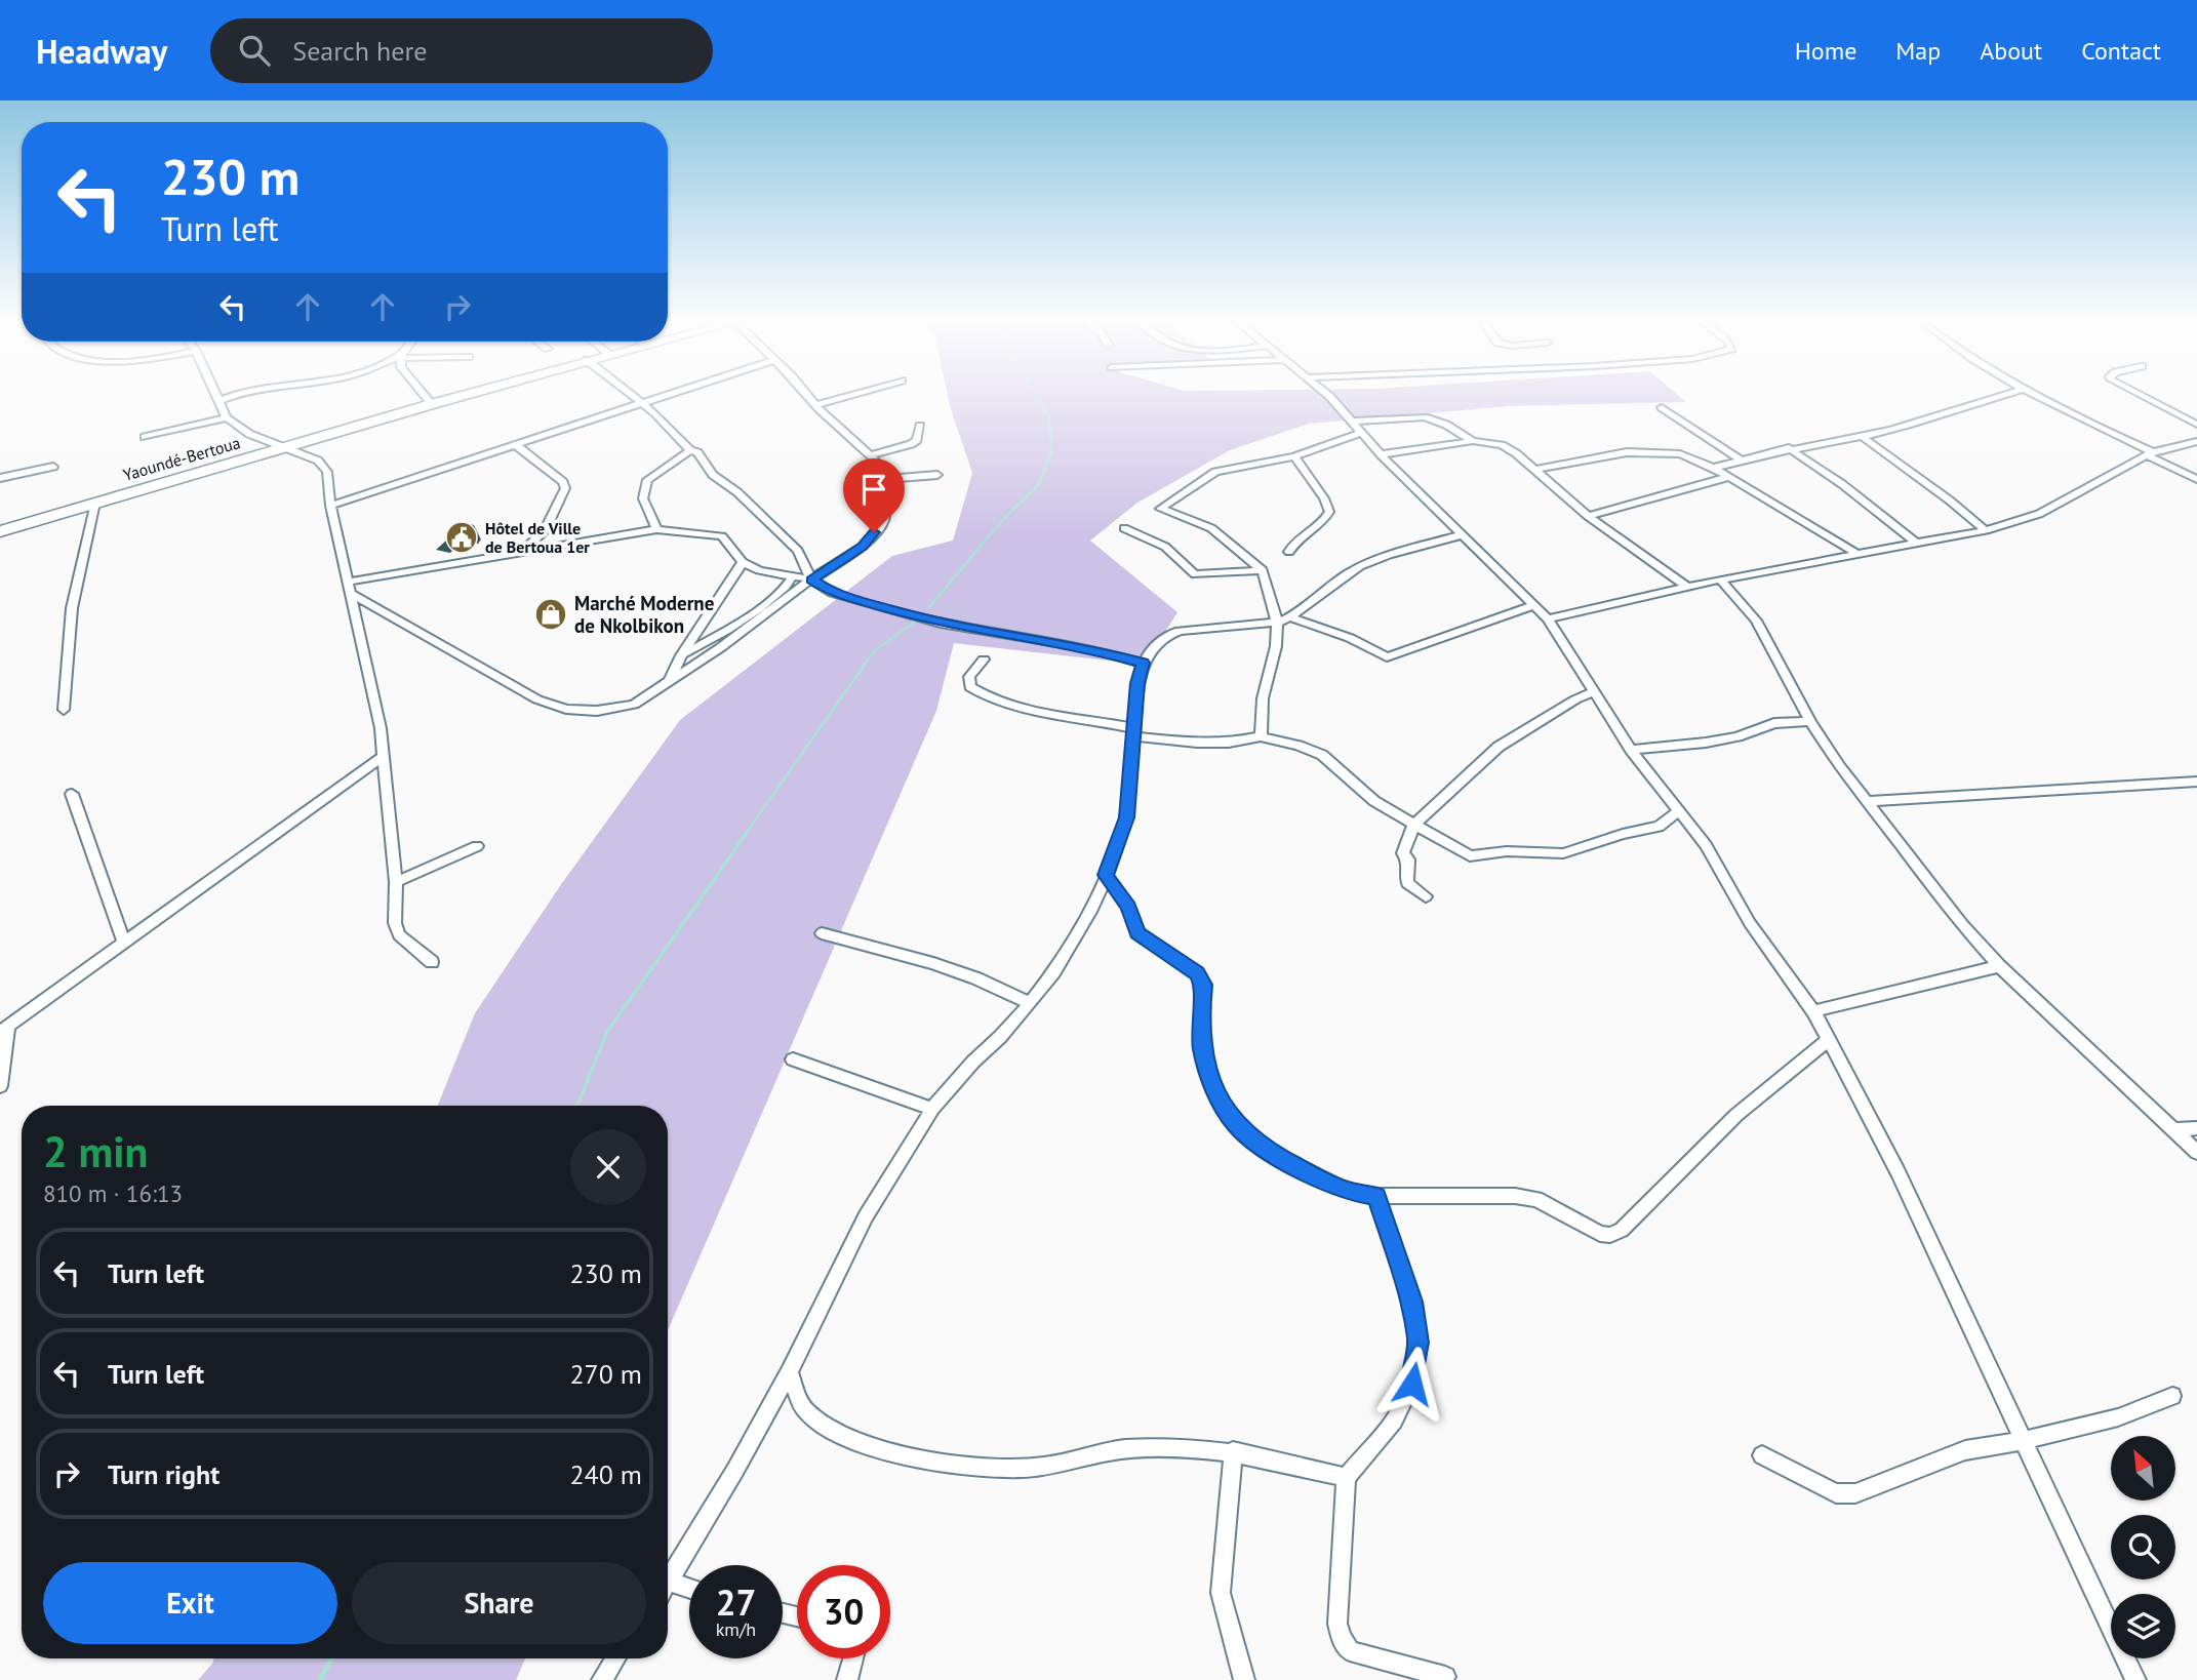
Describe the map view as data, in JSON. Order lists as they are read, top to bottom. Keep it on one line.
{"streets":{"highway":["Yaoundé-Bertoua"]},"places":{"public building":["Hôtel de Ville de Bertoua 1er"],"shop":["Marché Moderne de Nkolbikon"]},"north":"top left","page":{"header":"Headway","search":"Search here","nav":["Home","Map","About","Contact"],"turn":["230 m","Turn left"],"heading":["2 min","810 m · 16:13"],"list":[{"name":"Turn left","value":"230 m"},{"name":"Turn left","value":"270 m"},{"name":"Turn right","value":"240 m"}],"buttons":["Exit","Share"],"speed":"27 km/h","limit":"30"}}
